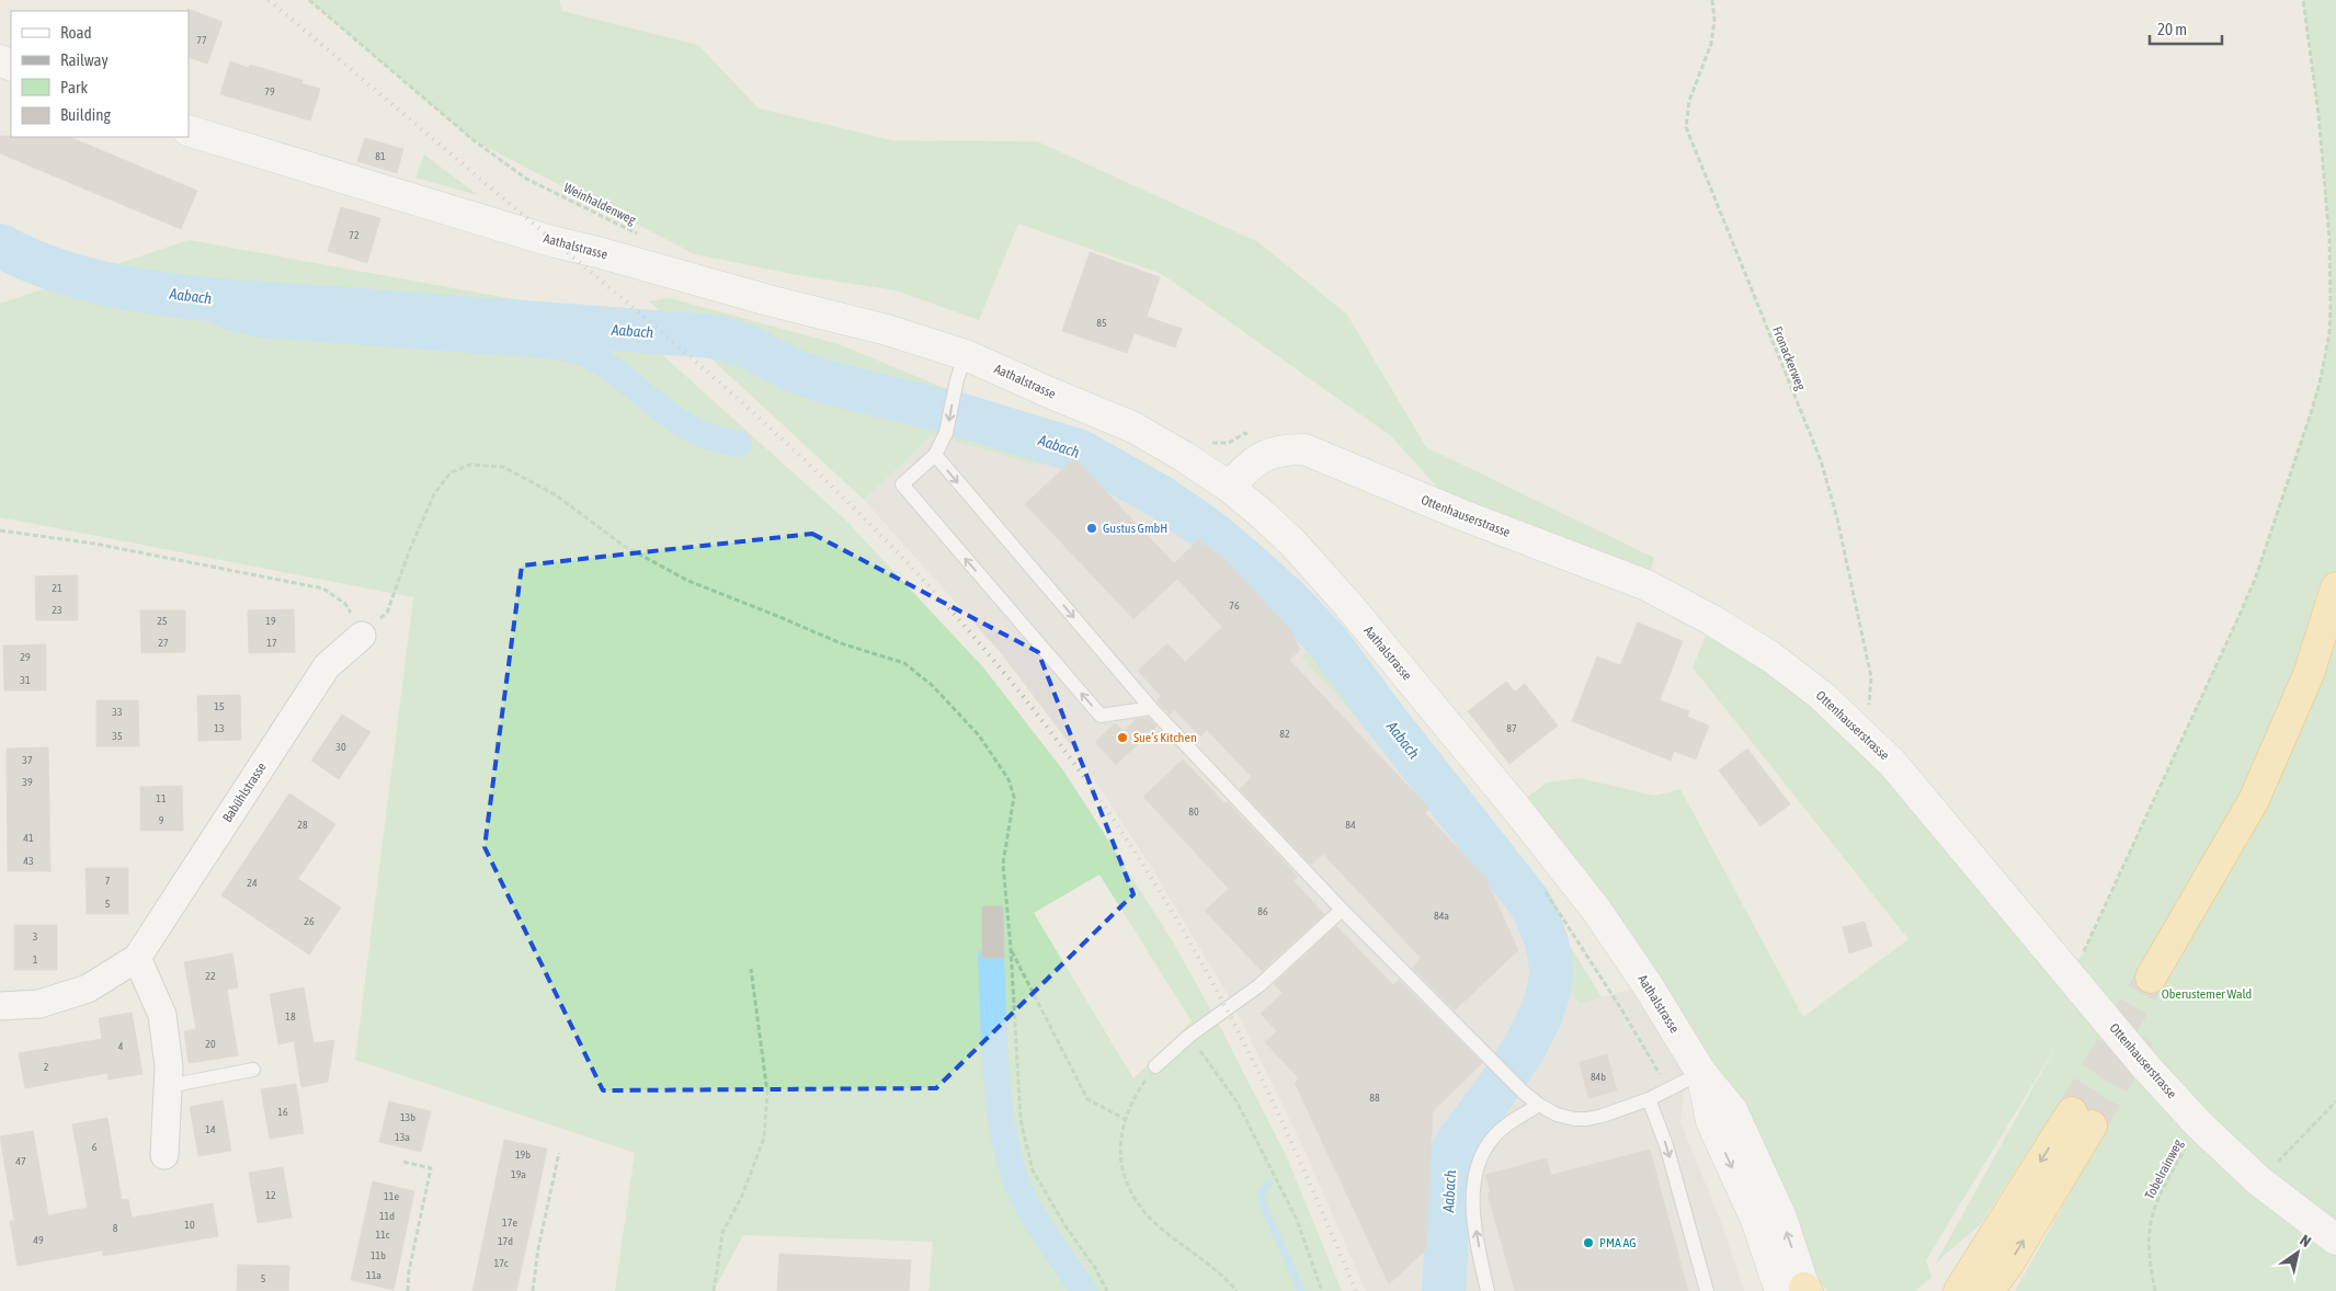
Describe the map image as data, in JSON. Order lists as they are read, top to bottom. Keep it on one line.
{"streets":{"main road":["Aathalstrasse","Ottenhauserstrasse"],"street":["Babühlstrasse"],"path":["Weinhaldenweg","Fronackerweg","Tobelrainweg"]},"crossings":[["Aathalstrasse","Ottenhauserstrasse"],["Fronackerweg","Ottenhauserstrasse"],["Ottenhauserstrasse","Tobelrainweg"]],"water":["Aabach"],"parks":["Oberustemer Wald"],"places":["Gustus GmbH","Sue‘s Kitchen","PMA AG"],"house_numbers":["77","79","81","72","85","21","76","23","25","19","27","17","29","31","15","33","13","87","82","35","30","37","39","11","80","9","28","84","41","43","7","24","5","86","84a","26","3","1","22","18","20","4","2","84b","88","16","13b","14","13a","6","19b","47","19a","12","11e","11d","17e","10","8","11c","49","17d","11b","17c","11a","5"],"legend":["Road","Railway","Park","Building"],"scale_bar":"20 m","north":"top right"}
